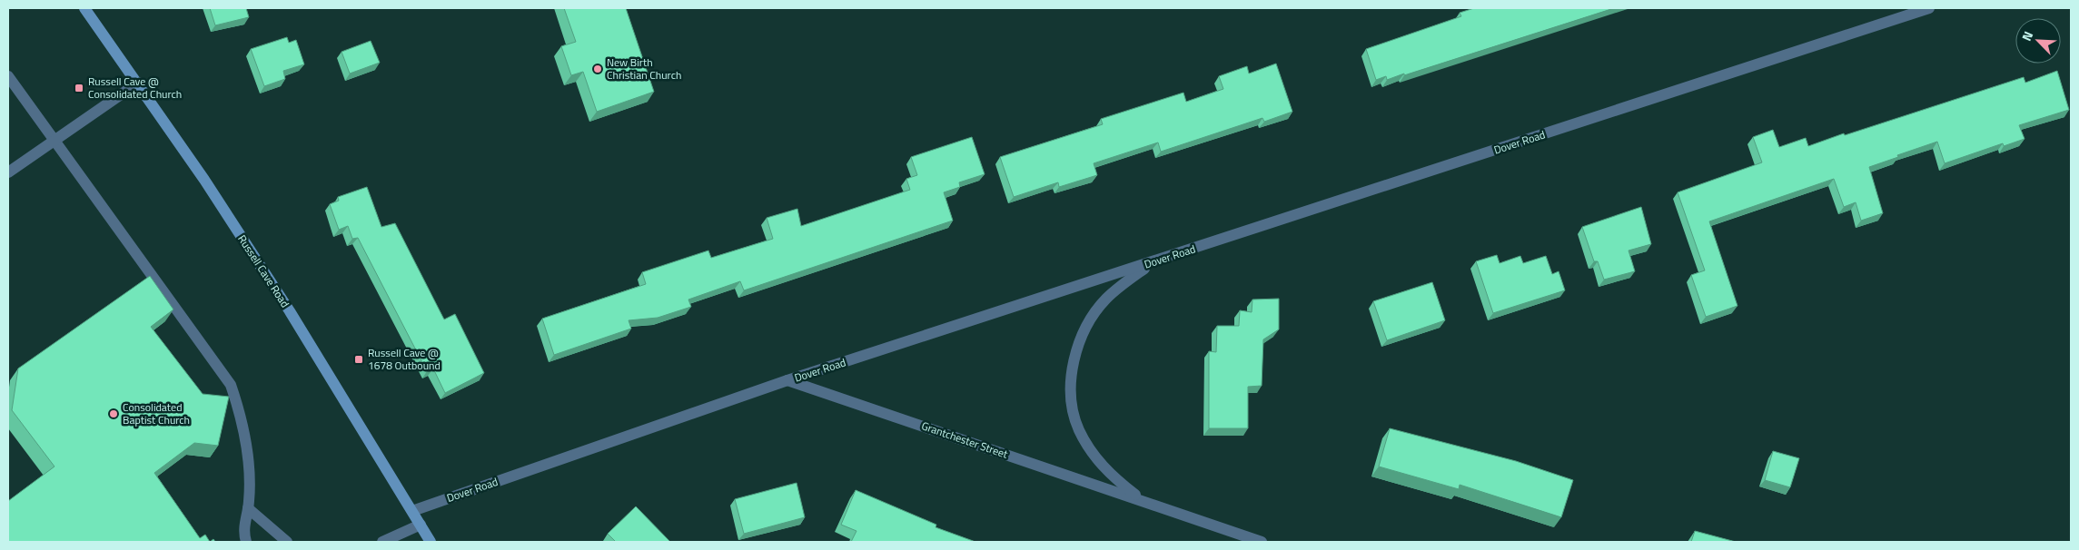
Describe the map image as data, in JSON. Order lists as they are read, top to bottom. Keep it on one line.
{"streets":{"main road":["Russell Cave Road"],"street":["Dover Road","Grantchester Street"]},"crossings":[["Dover Road","Russell Cave Road"],["Dover Road","Grantchester Street"]],"places":{"other":["New Birth Christian Church","Consolidated Baptist Church"],"transit":["Russell Cave @ Consolidated Church","Russell Cave @ 1678 Outbound"]},"north":"top left"}
